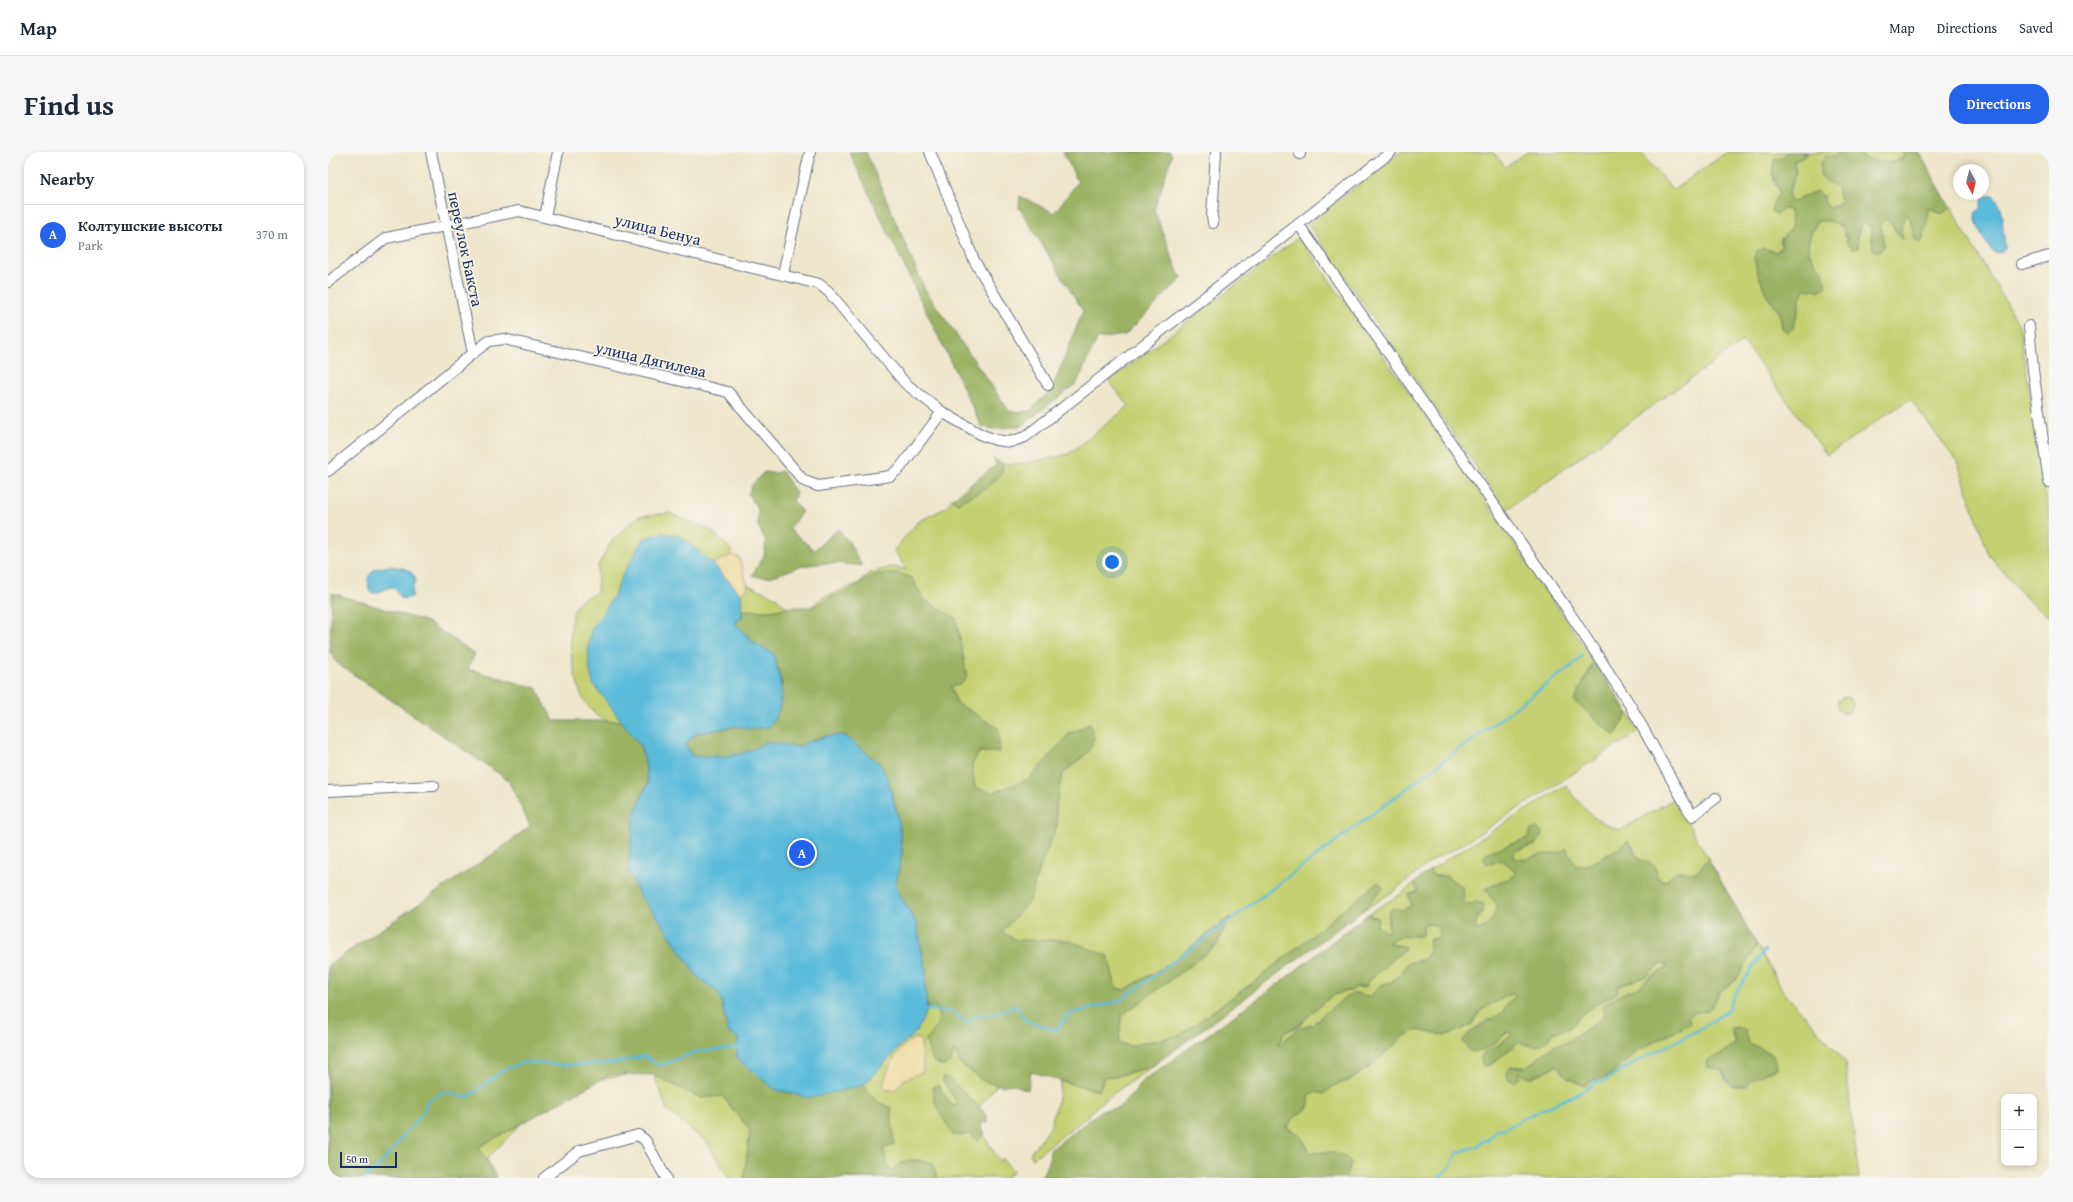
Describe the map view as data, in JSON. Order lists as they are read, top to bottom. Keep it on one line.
{"streets":{"street":["улица Бенуа","переулок Бакста","улица Дягилева"]},"crossings":[["улица Бенуа","переулок Бакста"],["улица Бенуа","улица Дягилева"],["переулок Бакста","улица Дягилева"]],"scale_bar":"50 m","north":"bottom","page":{"header":"Map","nav":["Map","Directions","Saved"],"title":"Find us","buttons":"Directions","heading":"Nearby","list":[{"mark":"A","name":"Колтушские высоты","note":"Park","value":"370 m"}],"pins":"A","map_buttons":["+","−"],"scale":"50 m"}}
